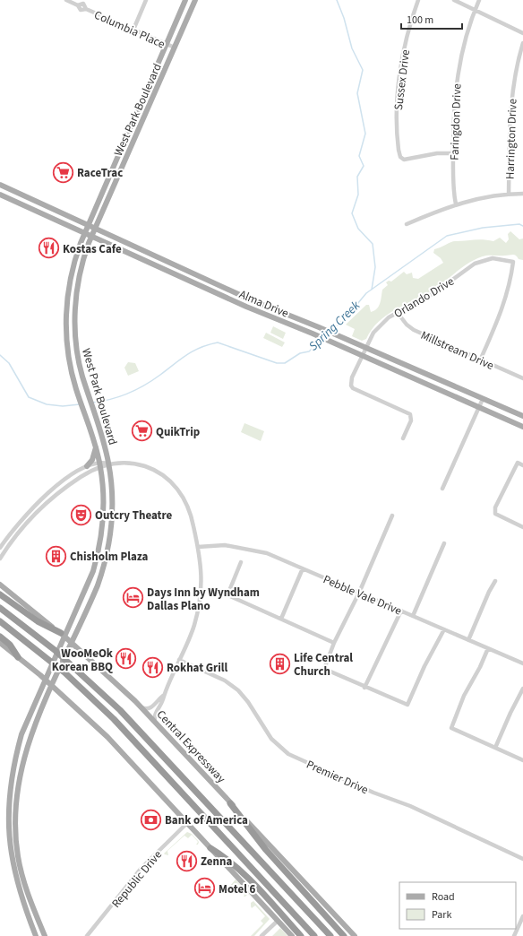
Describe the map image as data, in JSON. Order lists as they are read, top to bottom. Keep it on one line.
{"streets":{"main road":["West Park Boulevard","Alma Drive","Central Expressway"],"street":["Columbia Place","Sussex Drive","Faringdon Drive","Harrington Drive","Orlando Drive","Millstream Drive","Pebble Vale Drive","Premier Drive","Republic Drive"]},"crossings":[["Columbia Place","West Park Boulevard"],["Sussex Drive","Faringdon Drive"],["West Park Boulevard","Alma Drive"],["Orlando Drive","Alma Drive"],["Orlando Drive","Millstream Drive"]],"water":["Spring Creek"],"places":{"supermarket":["RaceTrac","QuikTrip"],"restaurant":["Kostas Cafe","WooMeOk Korean BBQ","Rokhat Grill","Zenna"],"theatre":["Outcry Theatre"],"building":["Chisholm Plaza","Life Central Church"],"hotel":["Days Inn by Wyndham Dallas Plano","Motel 6"],"bank":["Bank of America"]},"legend":["Road","Park"],"scale_bar":"100 m"}
